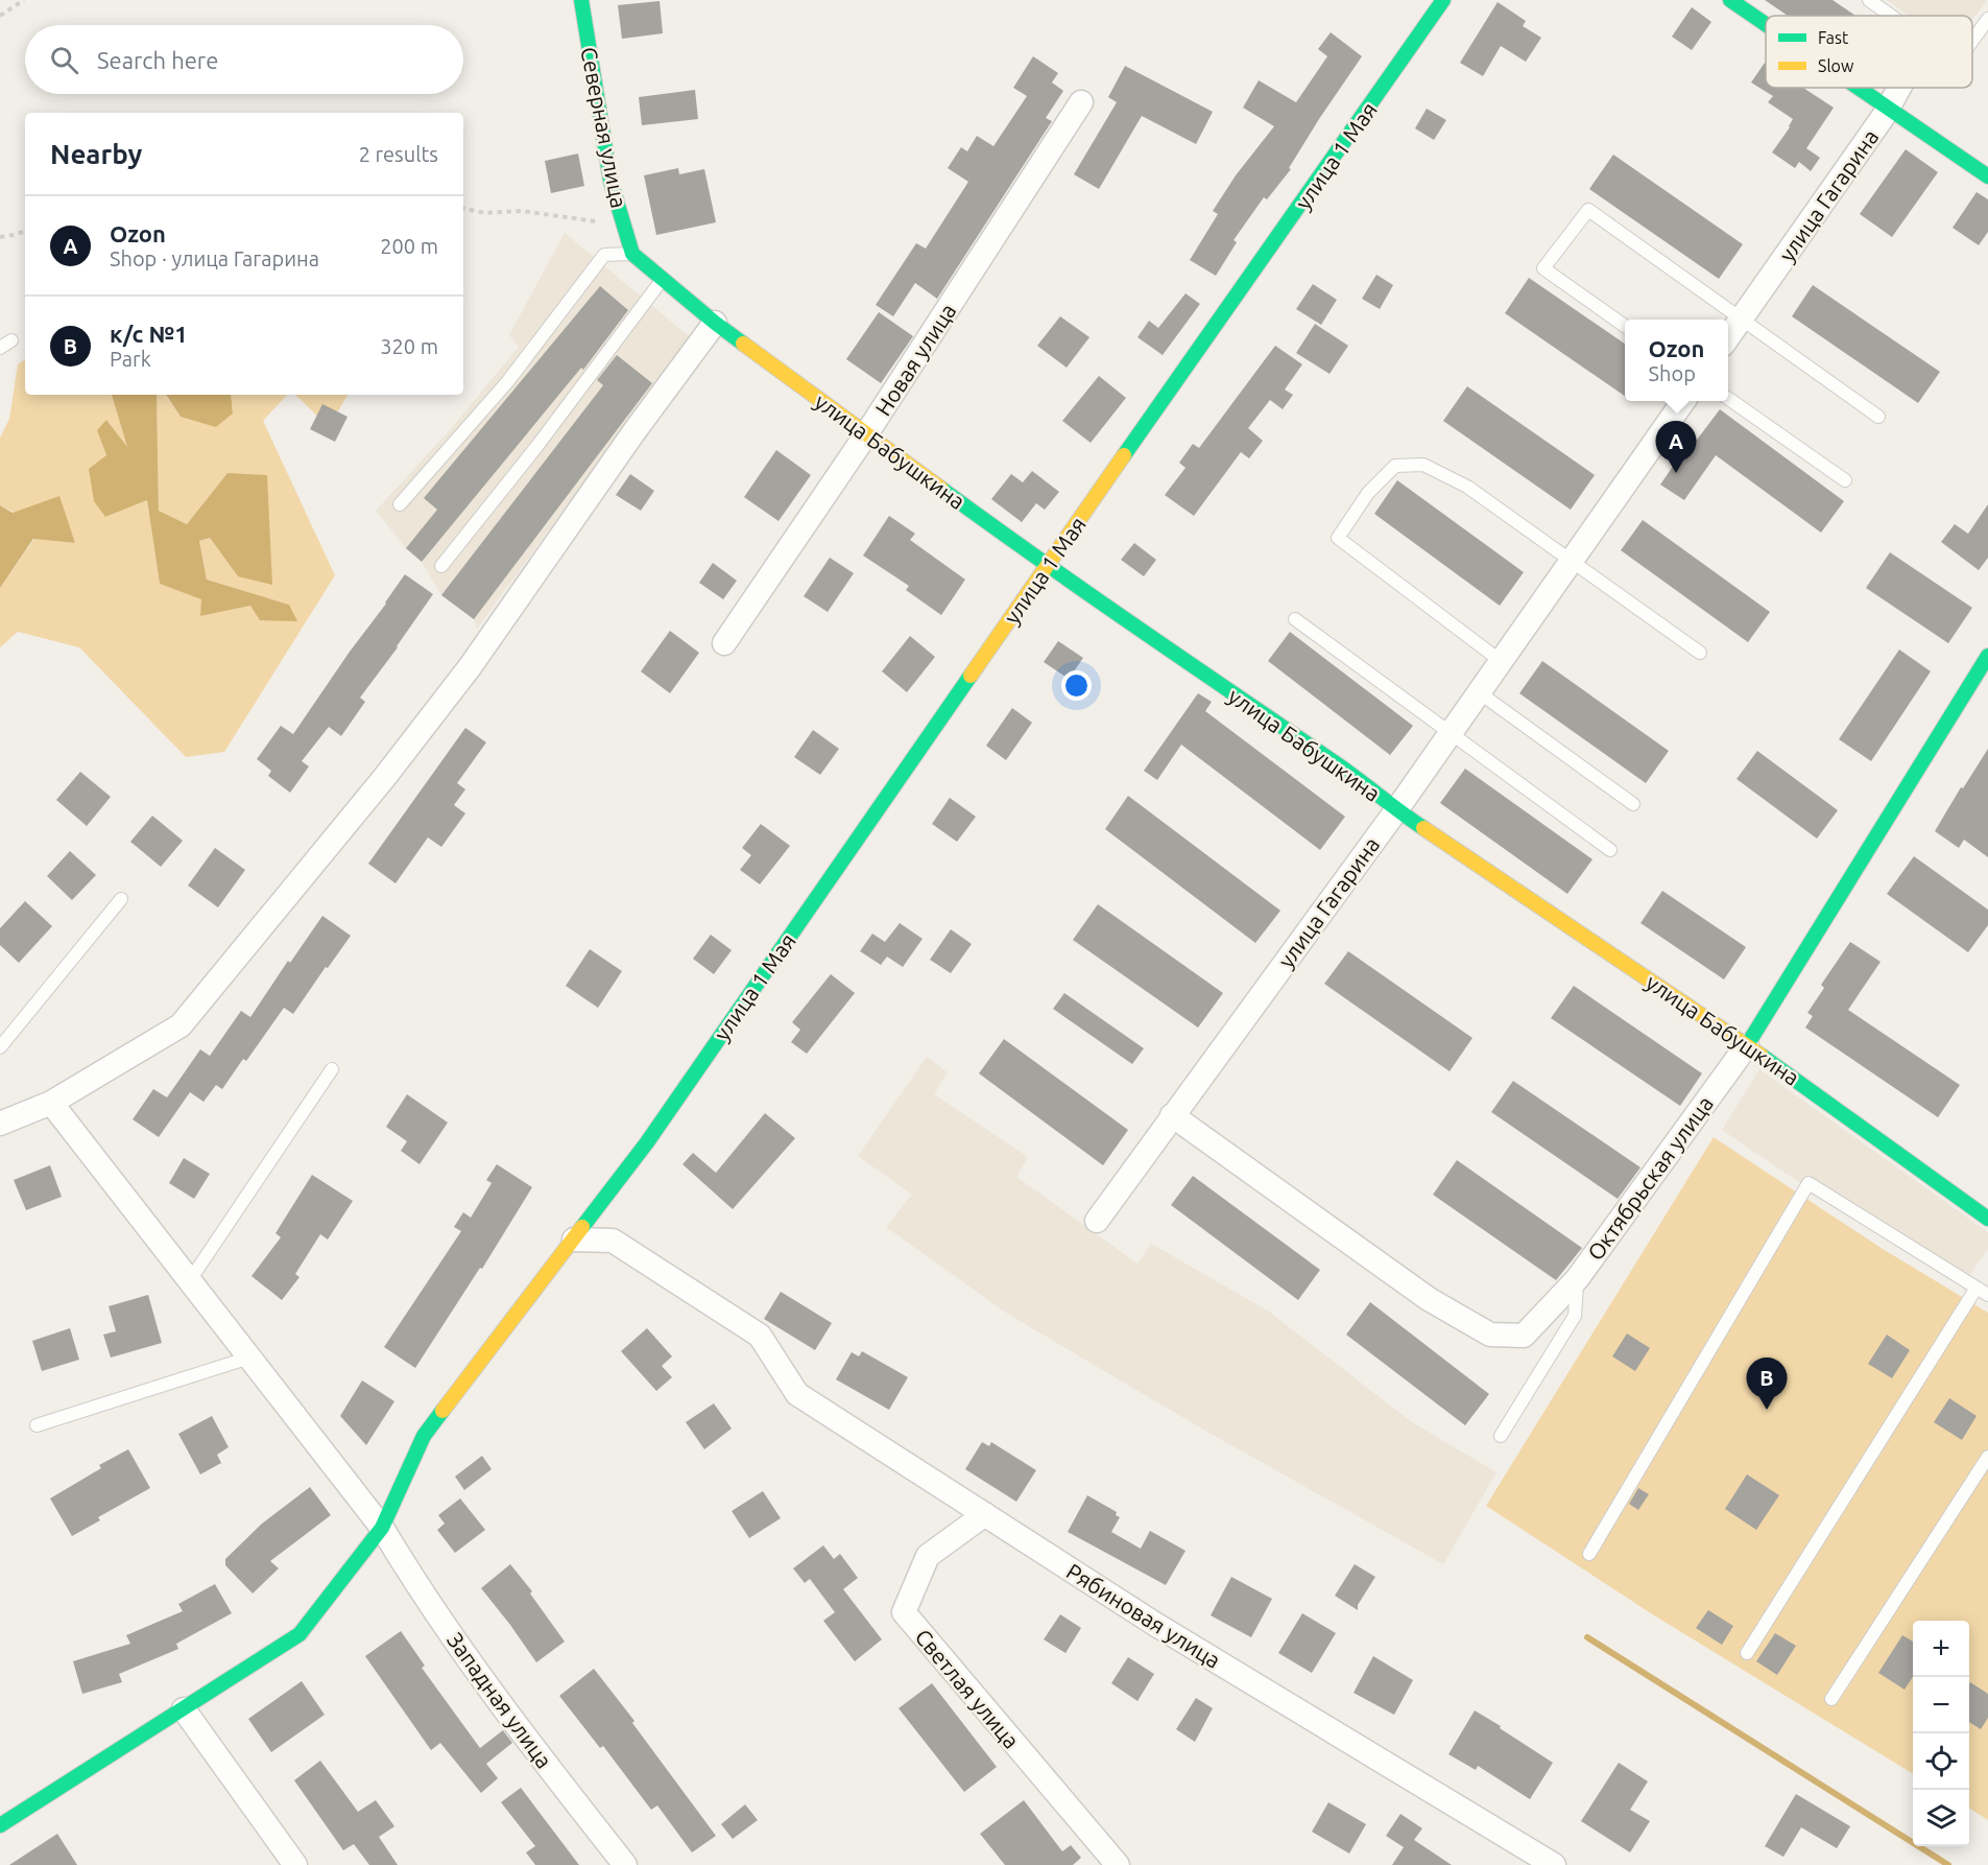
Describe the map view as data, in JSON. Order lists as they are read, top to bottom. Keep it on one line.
{"streets":{"street":["Северная улица","улица 1 Мая","улица Гагарина","Новая улица","улица Бабушкина","Октябрьская улица","Рябиновая улица","Светлая улица","Западная улица"]},"crossings":[["Северная улица","улица Бабушкина"],["улица 1 Мая","улица Бабушкина"],["улица 1 Мая","Рябиновая улица"],["улица 1 Мая","Западная улица"],["улица Гагарина","улица Бабушкина"],["улица Гагарина","Октябрьская улица"],["Новая улица","улица Бабушкина"],["улица Бабушкина","Октябрьская улица"],["Рябиновая улица","Светлая улица"]],"legend":["Fast","Slow"],"page":{"search":"Search here","heading":["Nearby","2 results"],"list":[{"mark":"A","name":"Ozon","note":"Shop · улица Гагарина","value":"200 m"},{"mark":"B","name":"к/с №1","note":"Park","value":"320 m"}],"popup":["Ozon","Shop"],"pins":["A","B"],"map_buttons":["+","−"]}}
